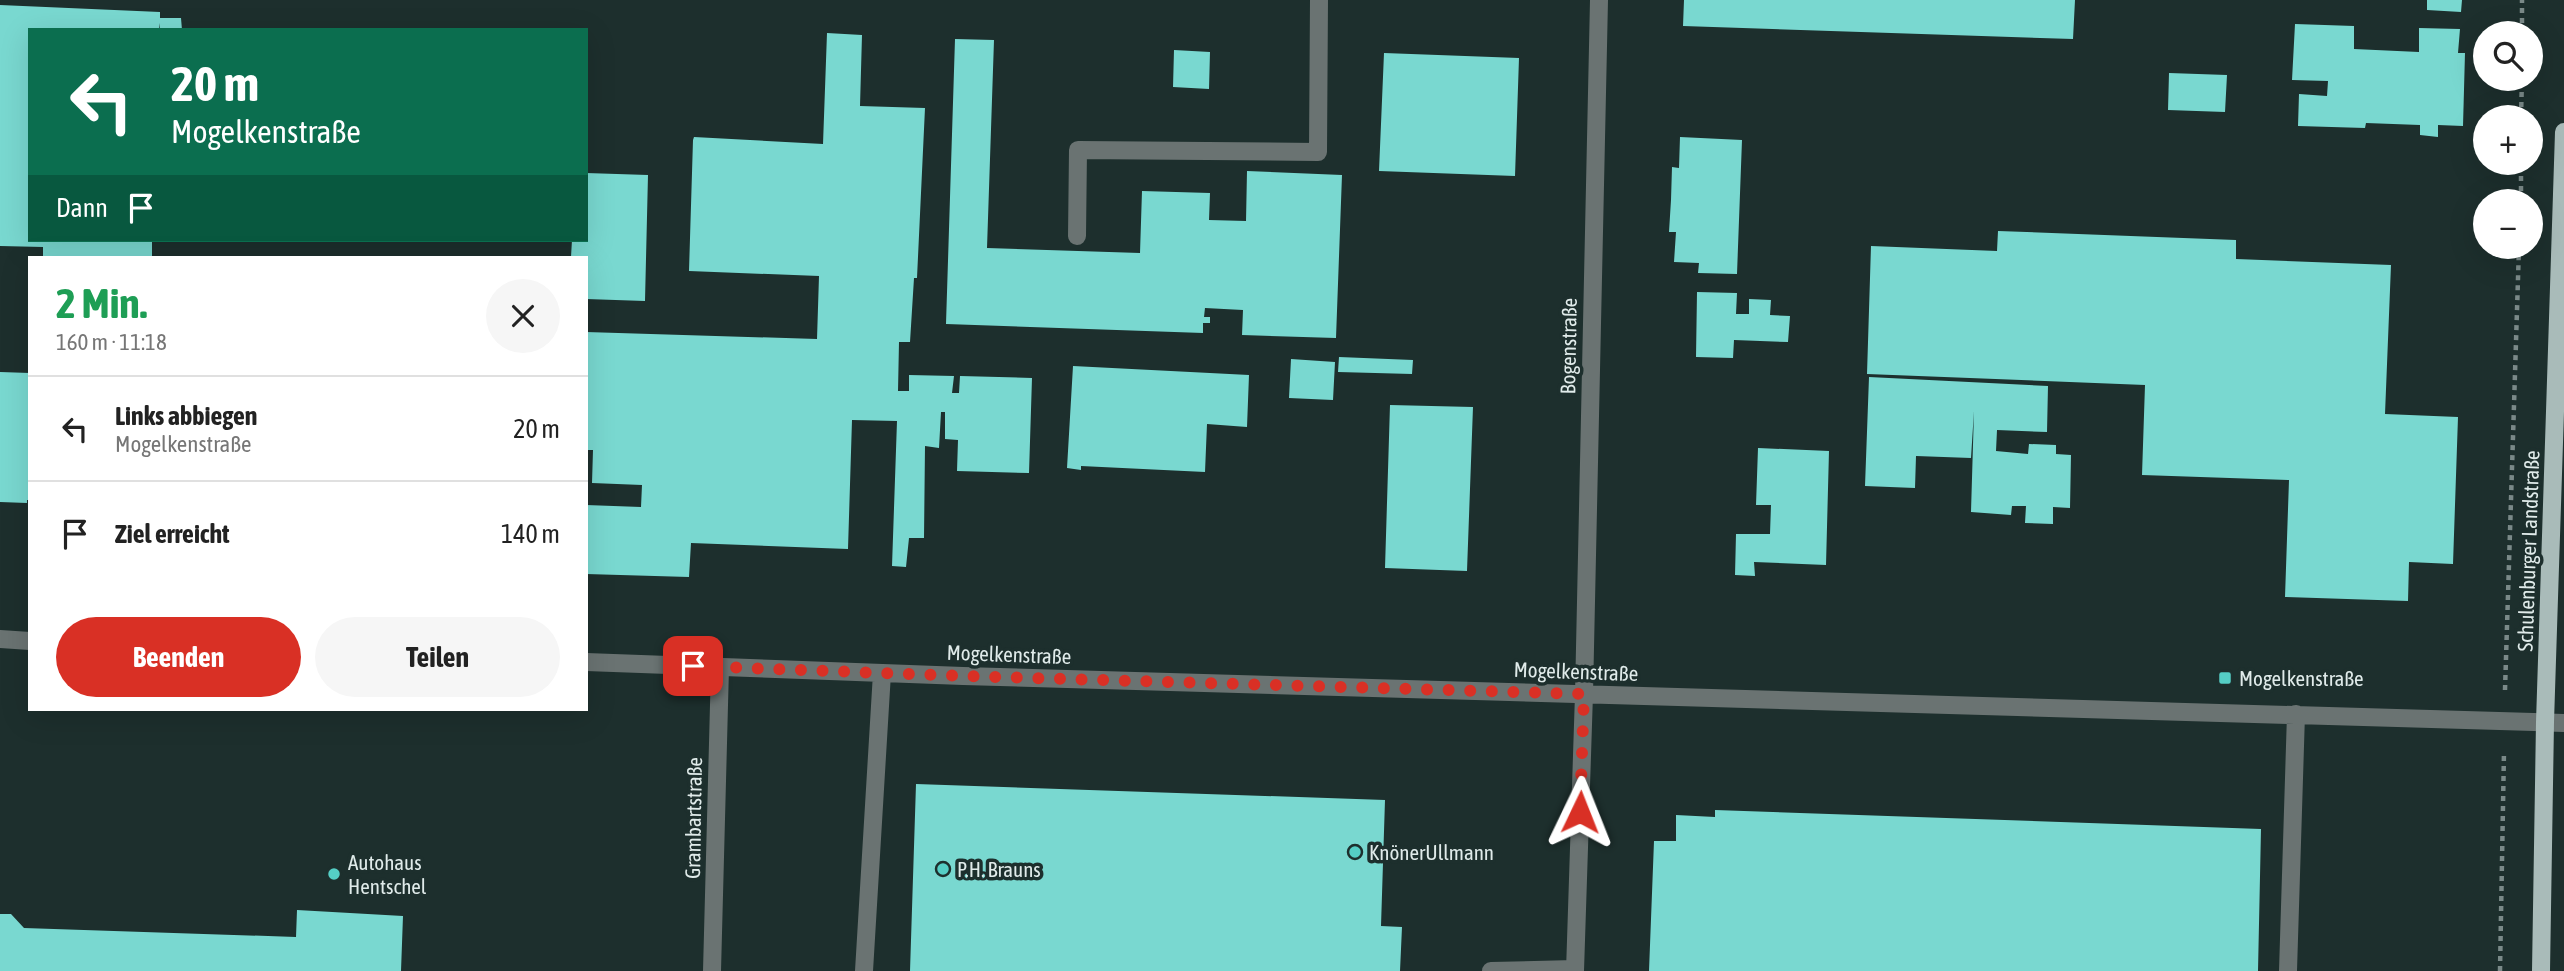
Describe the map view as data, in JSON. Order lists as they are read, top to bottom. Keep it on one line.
{"streets":{"main road":["Schulenburger Landstraße"],"street":["Bogenstraße","Mogelkenstraße","Grambartstraße"]},"crossings":[["Bogenstraße","Mogelkenstraße"],["Schulenburger Landstraße","Mogelkenstraße"],["Mogelkenstraße","Grambartstraße"]],"places":{"transit":["Mogelkenstraße"],"other":["KnönerUllmann","P.H. Brauns","Autohaus Hentschel"]},"page":{"map_buttons":["+","−"],"turn":["20 m","Mogelkenstraße"],"then":"Dann","heading":["2 Min.","160 m · 11:18"],"list":[{"name":"Links abbiegen","note":"Mogelkenstraße","value":"20 m"},{"name":"Ziel erreicht","value":"140 m"}],"buttons":["Beenden","Teilen"]}}
